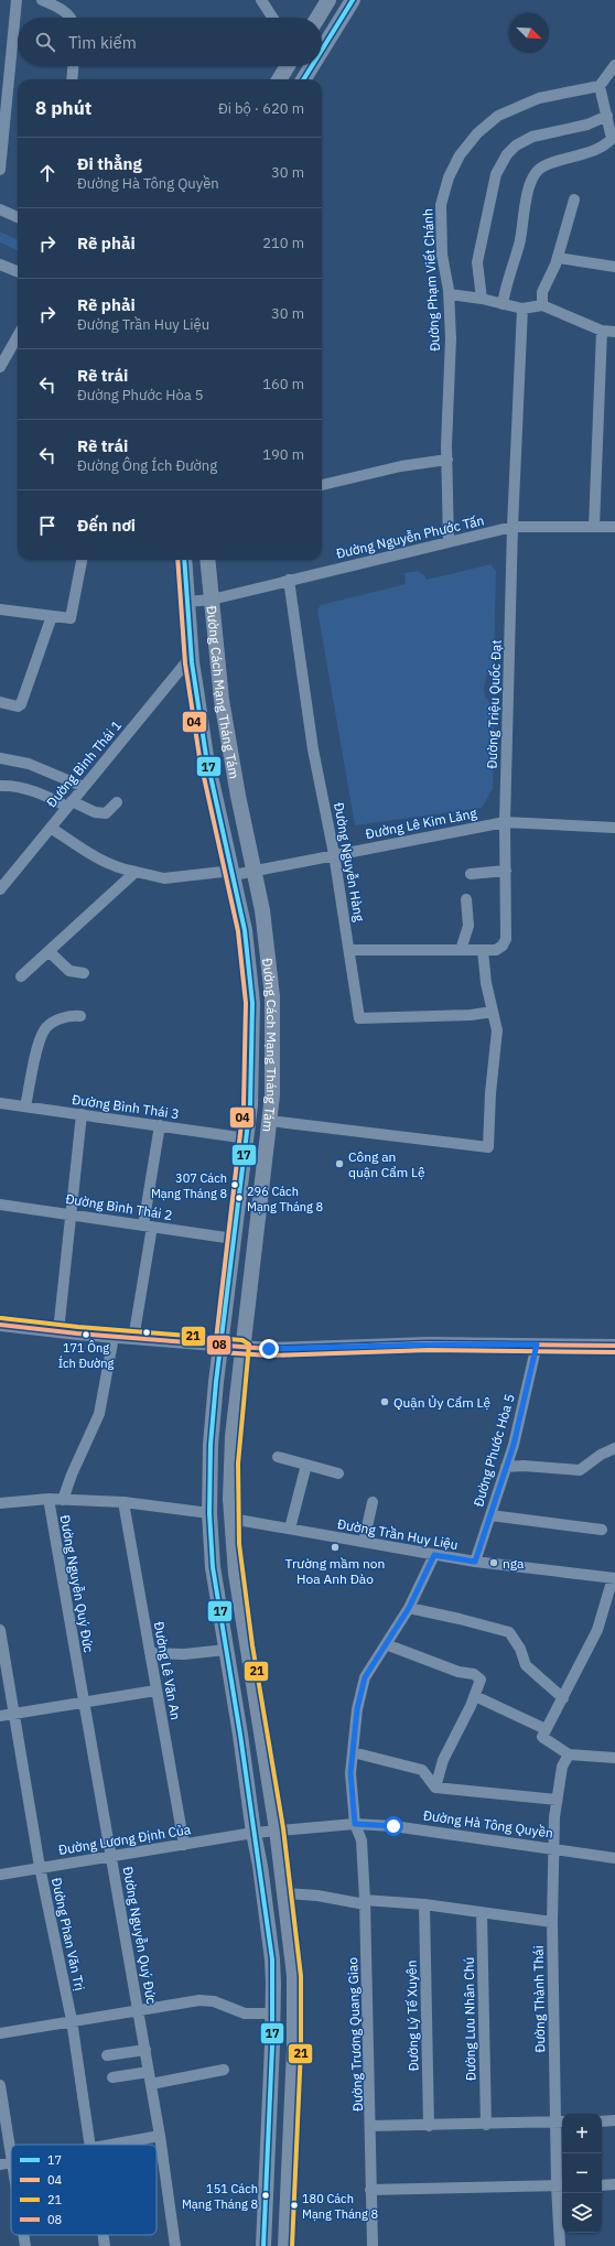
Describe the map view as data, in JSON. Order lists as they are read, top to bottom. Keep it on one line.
{"streets":{"highway":["Đường Cách Mạng Tháng Tám"],"street":["Đường Phạm Viết Chánh","Đường Nguyễn Phước Tấn","Đường Triệu Quốc Đạt","Đường Bình Thái 1","Đường Lê Kim Lăng","Đường Nguyễn Hàng","Đường Bình Thái 3","Đường Bình Thái 2","Đường Phước Hòa 5","Đường Trần Huy Liệu","Đường Nguyễn Quý Đức","Đường Lê Văn An","Đường Hà Tông Quyền","Đường Lương Định Của","Đường Phan Văn Trị","Đường Thành Thái","Đường Lý Tế Xuyên","Đường Lưu Nhân Chú","Đường Trương Quang Giao"]},"crossings":[["Đường Phạm Viết Chánh","Đường Nguyễn Phước Tấn"],["Đường Nguyễn Phước Tấn","Đường Cách Mạng Tháng Tám"],["Đường Nguyễn Phước Tấn","Đường Triệu Quốc Đạt"],["Đường Nguyễn Phước Tấn","Đường Nguyễn Hàng"],["Đường Cách Mạng Tháng Tám","Đường Bình Thái 1"],["Đường Cách Mạng Tháng Tám","Đường Lê Kim Lăng"],["Đường Cách Mạng Tháng Tám","Đường Bình Thái 3"],["Đường Cách Mạng Tháng Tám","Đường Bình Thái 2"],["Đường Cách Mạng Tháng Tám","Đường Trần Huy Liệu"],["Đường Cách Mạng Tháng Tám","Đường Hà Tông Quyền"],["Đường Cách Mạng Tháng Tám","Đường Lương Định Của"],["Đường Triệu Quốc Đạt","Đường Lê Kim Lăng"],["Đường Triệu Quốc Đạt","Đường Nguyễn Hàng"],["Đường Bình Thái 1","Đường Lê Kim Lăng"],["Đường Lê Kim Lăng","Đường Nguyễn Hàng"],["Đường Phước Hòa 5","Đường Trần Huy Liệu"],["Đường Trần Huy Liệu","Đường Trương Quang Giao"],["Đường Nguyễn Quý Đức","Đường Lương Định Của"],["Đường Lê Văn An","Đường Lương Định Của"],["Đường Hà Tông Quyền","Đường Lương Định Của"],["Đường Hà Tông Quyền","Đường Thành Thái"],["Đường Hà Tông Quyền","Đường Trương Quang Giao"],["Đường Lương Định Của","Đường Phan Văn Trị"]],"places":["Công an quận Cẩm Lệ","307 Cách Mạng Tháng 8","296 Cách Mạng Tháng 8","171 Ông Ích Đường","Quận Ủy Cẩm Lệ","Trường mầm non Hoa Anh Đào","nga","151 Cách Mạng Tháng 8","180 Cách Mạng Tháng 8"],"lines":["transit line 17","transit line 04","transit line 21","transit line 08"],"legend":["17","04","21","08"],"north":"bottom right","page":{"search":"Tìm kiếm","heading":["8 phút","Đi bộ · 620 m"],"list":[["Đi thẳng","Đường Hà Tông Quyền","30 m"],["Rẽ phải","210 m"],["Rẽ phải","Đường Trần Huy Liệu","30 m"],["Rẽ trái","Đường Phước Hòa 5","160 m"],["Rẽ trái","Đường Ông Ích Đường","190 m"],"Đến nơi"],"map_buttons":["+","−"]}}
